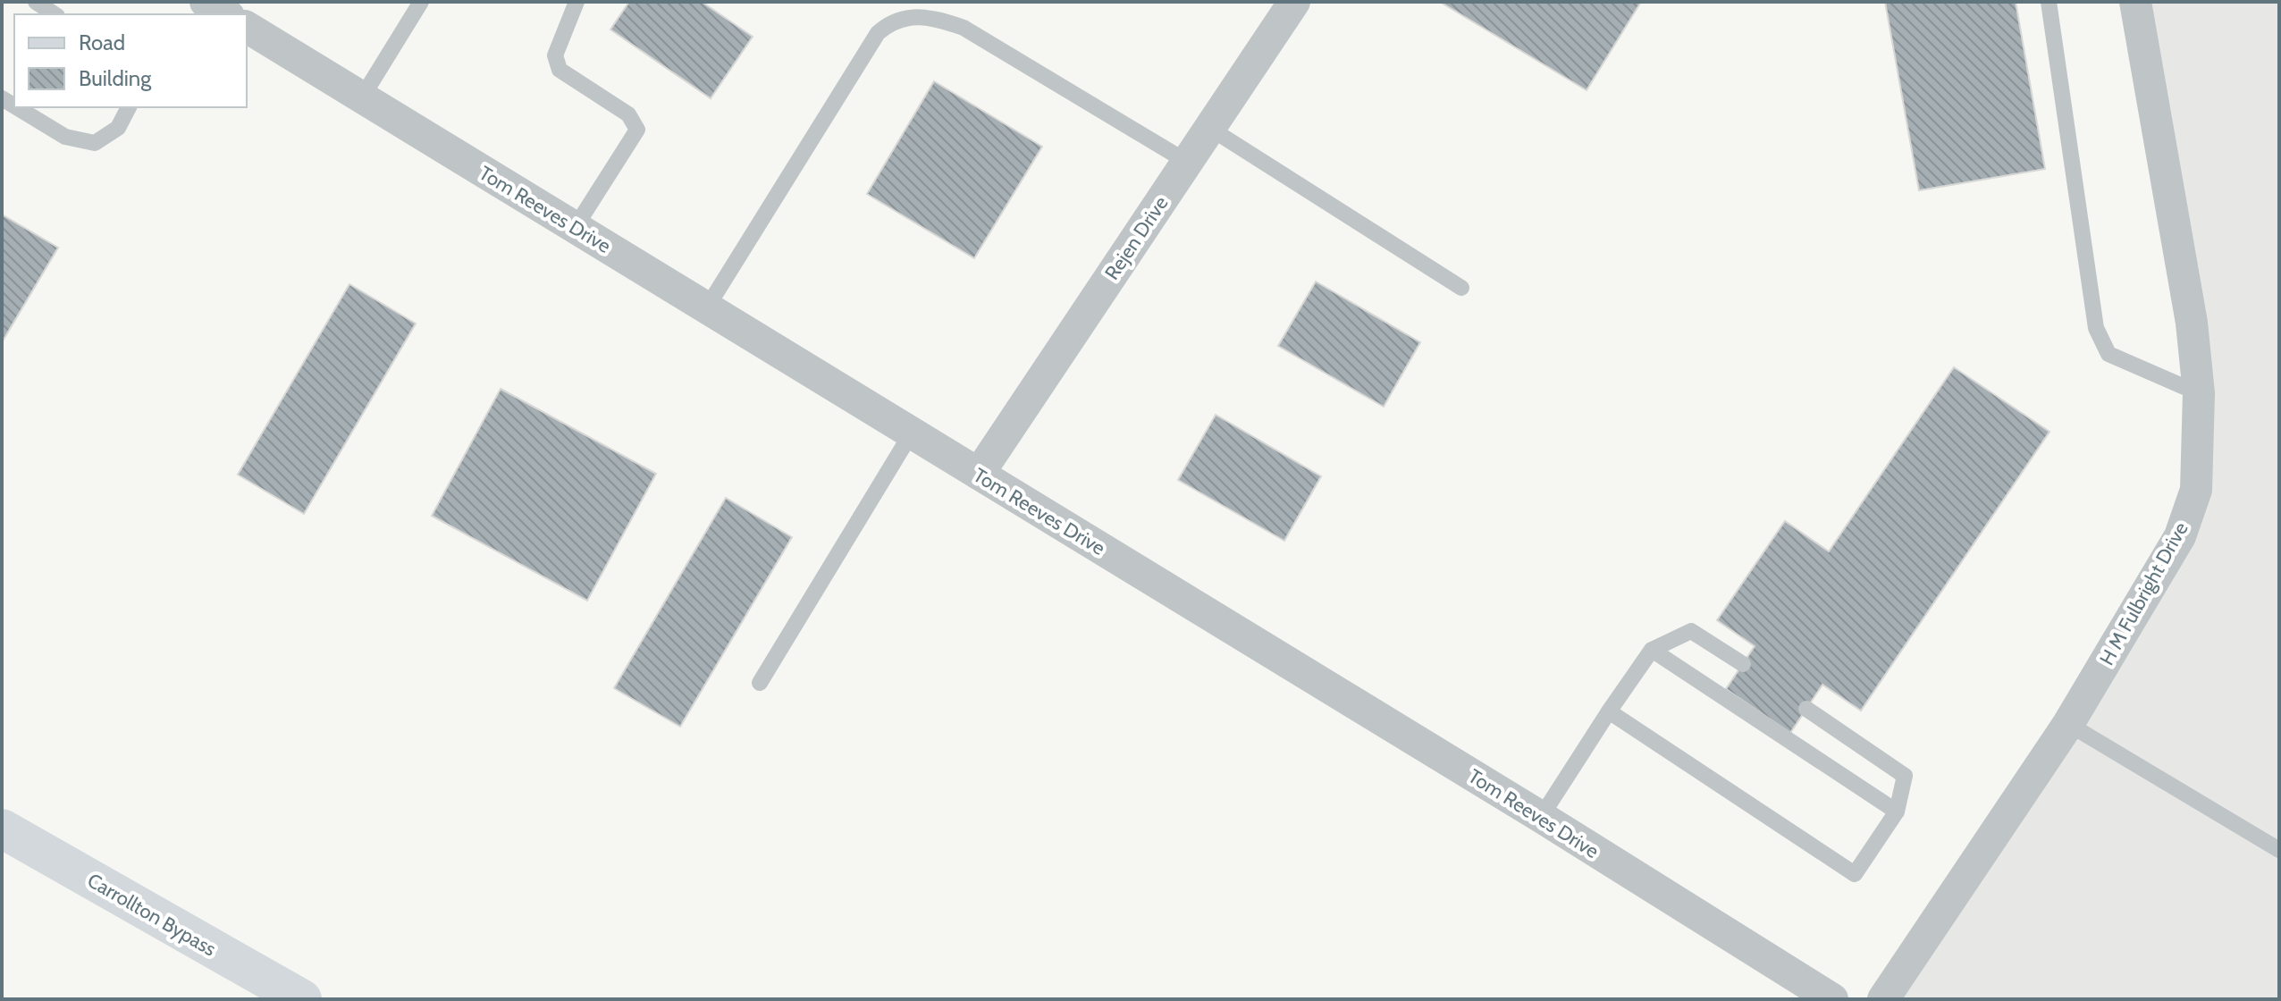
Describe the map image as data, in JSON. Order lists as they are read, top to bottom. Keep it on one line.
{"streets":{"main road":["Carrollton Bypass"],"street":["Tom Reeves Drive","Rejen Drive","H M Fulbright Drive"]},"crossings":[["Tom Reeves Drive","Rejen Drive"]],"legend":["Road","Building"]}
